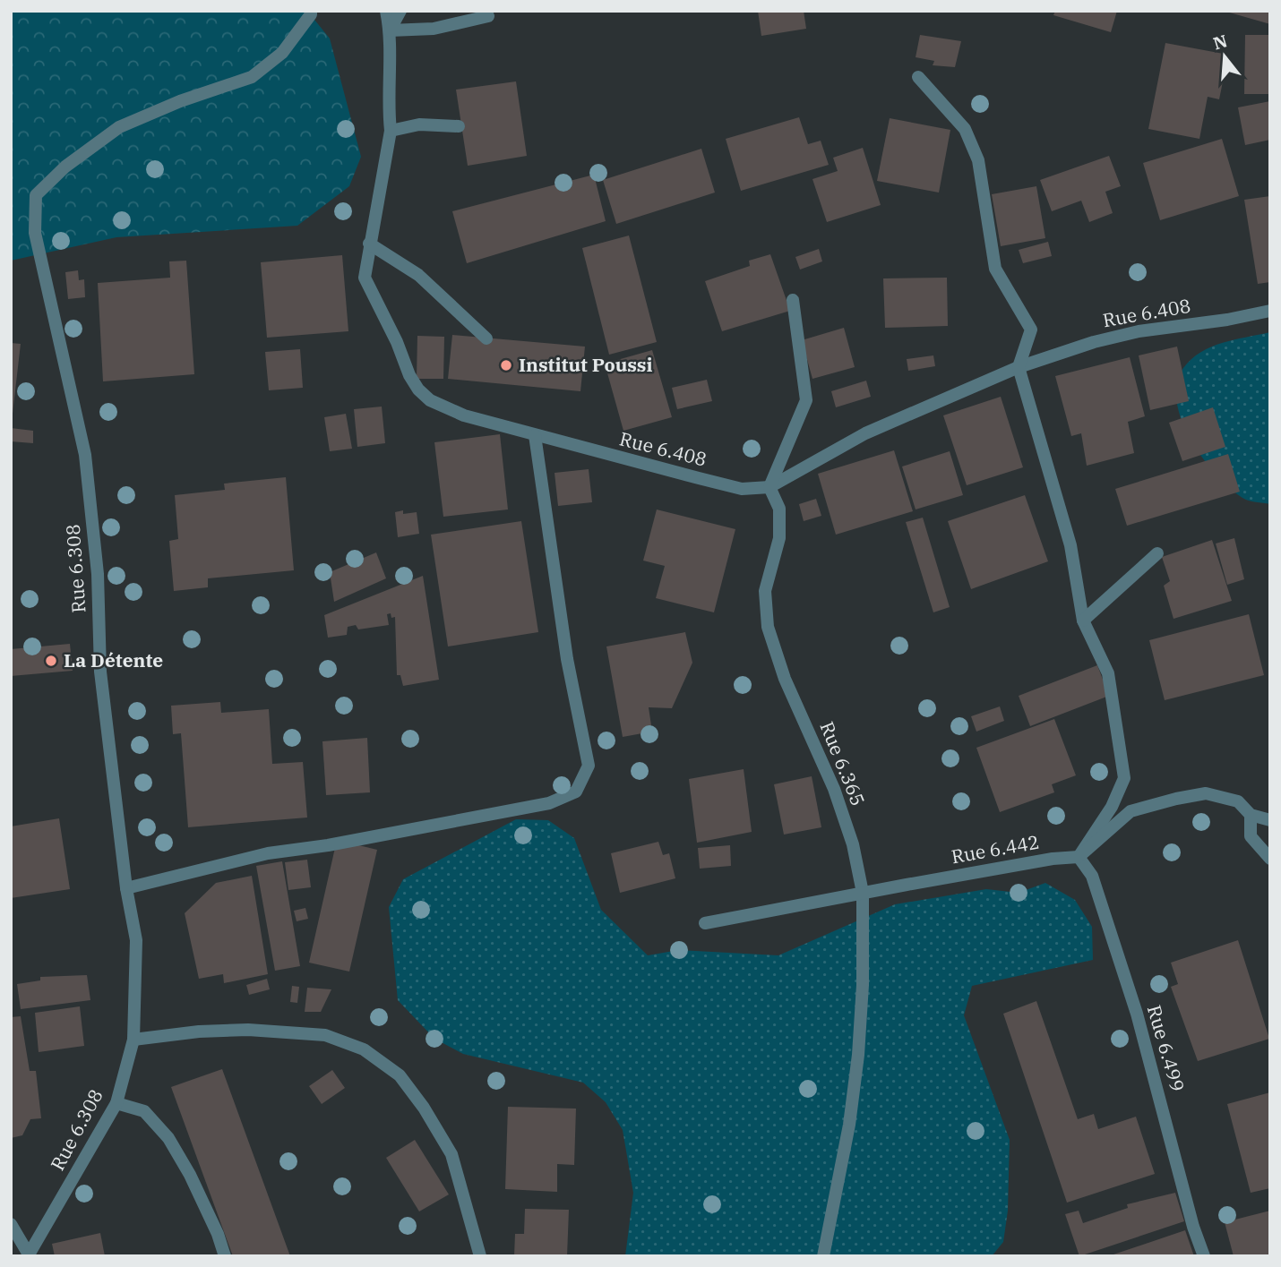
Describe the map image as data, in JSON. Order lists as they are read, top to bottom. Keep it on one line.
{"streets":{"street":["Rue 6.408","Rue 6.308","Rue 6.365","Rue 6.442","Rue 6.499"]},"crossings":[["Rue 6.408","Rue 6.365"],["Rue 6.365","Rue 6.442"],["Rue 6.442","Rue 6.499"]],"places":["Institut Poussi","La Détente"],"north":"top"}
